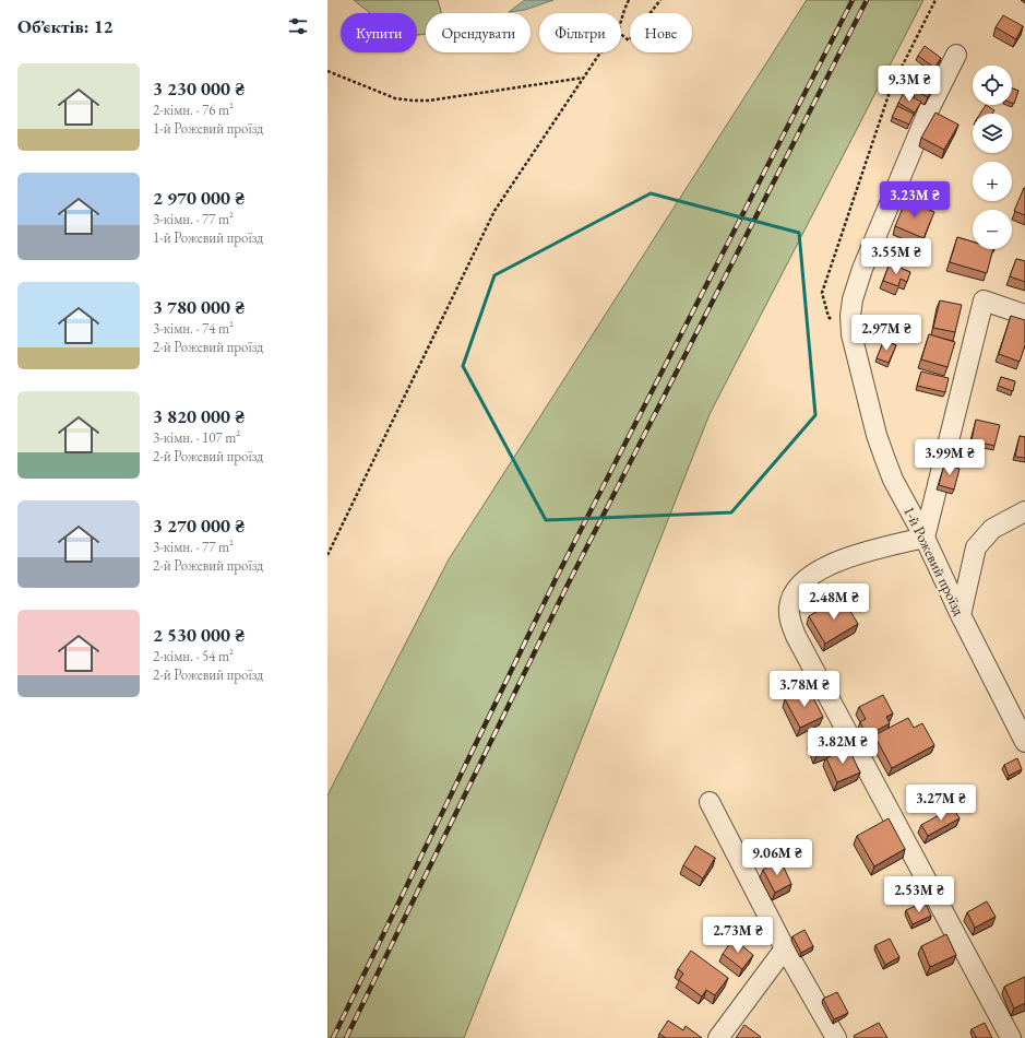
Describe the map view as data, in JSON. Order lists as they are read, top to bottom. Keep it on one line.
{"streets":{"street":["1-й Рожевий проїзд"]},"page":{"heading":"Об’єктів: 12","chip":["Купити","Орендувати","Фільтри","Нове"],"list":[{"name":"3 230 000 ₴","note":"2-кімн. · 76 m² · 1-й Рожевий проїзд"},{"name":"2 970 000 ₴","note":"3-кімн. · 77 m² · 1-й Рожевий проїзд"},{"name":"3 780 000 ₴","note":"3-кімн. · 74 m² · 2-й Рожевий проїзд"},{"name":"3 820 000 ₴","note":"3-кімн. · 107 m² · 2-й Рожевий проїзд"},{"name":"3 270 000 ₴","note":"3-кімн. · 77 m² · 2-й Рожевий проїзд"},{"name":"2 530 000 ₴","note":"2-кімн. · 54 m² · 2-й Рожевий проїзд"}],"map_buttons":["+","−"],"price":["9.3M ₴","3.23M ₴","3.55M ₴","2.97M ₴","3.99M ₴","2.48M ₴","3.78M ₴","3.82M ₴","3.27M ₴","9.06M ₴","2.53M ₴","2.73M ₴"]}}
